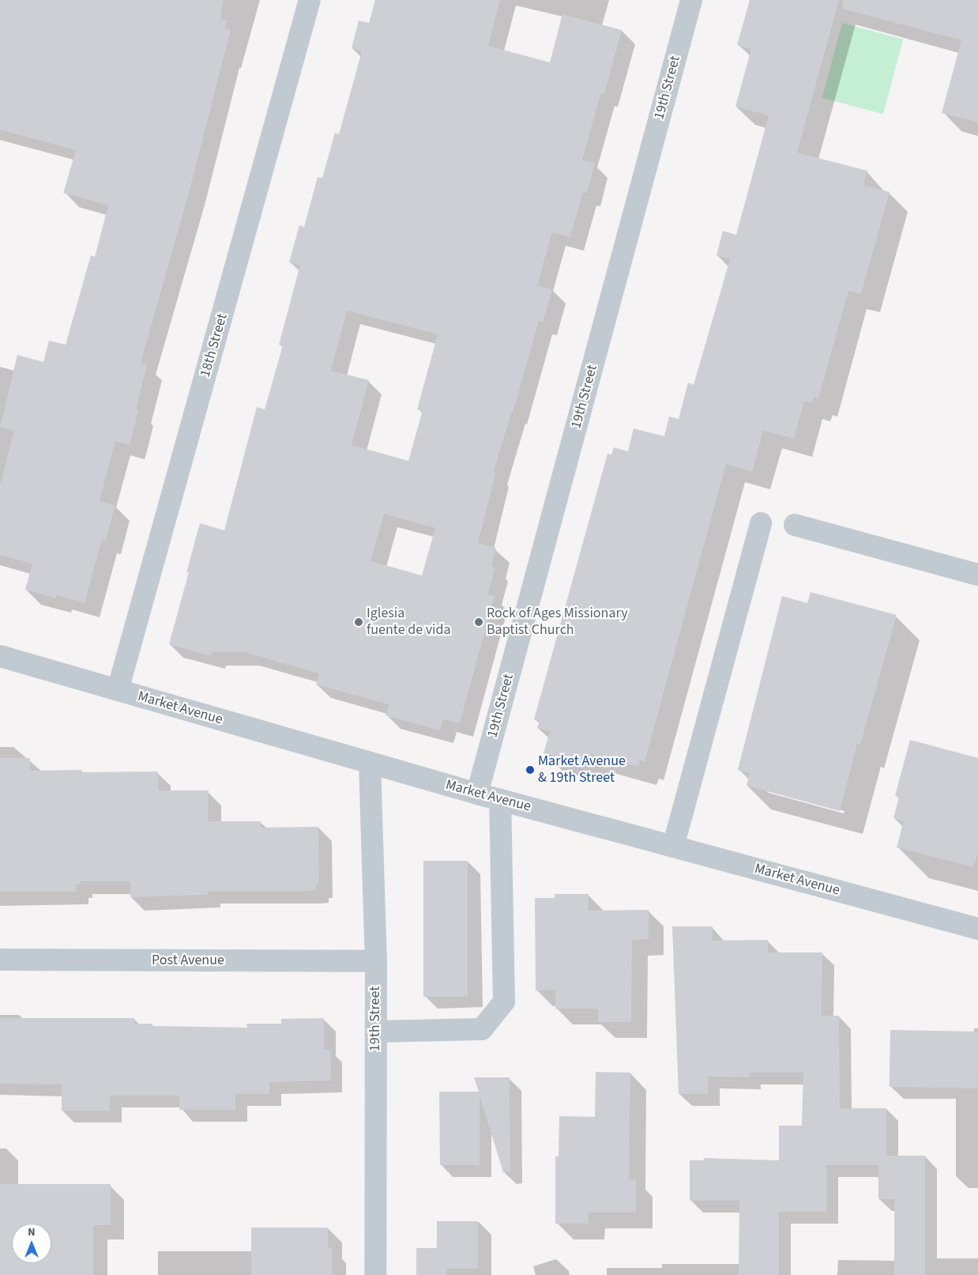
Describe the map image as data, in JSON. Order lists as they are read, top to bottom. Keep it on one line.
{"streets":{"street":["19th Street","18th Street","Market Avenue","Post Avenue"]},"crossings":[["19th Street","Market Avenue"],["19th Street","Post Avenue"],["18th Street","Market Avenue"]],"places":["Iglesia fuente de vida","Rock of Ages Missionary Baptist Church","Market Avenue & 19th Street"],"north":"top"}
